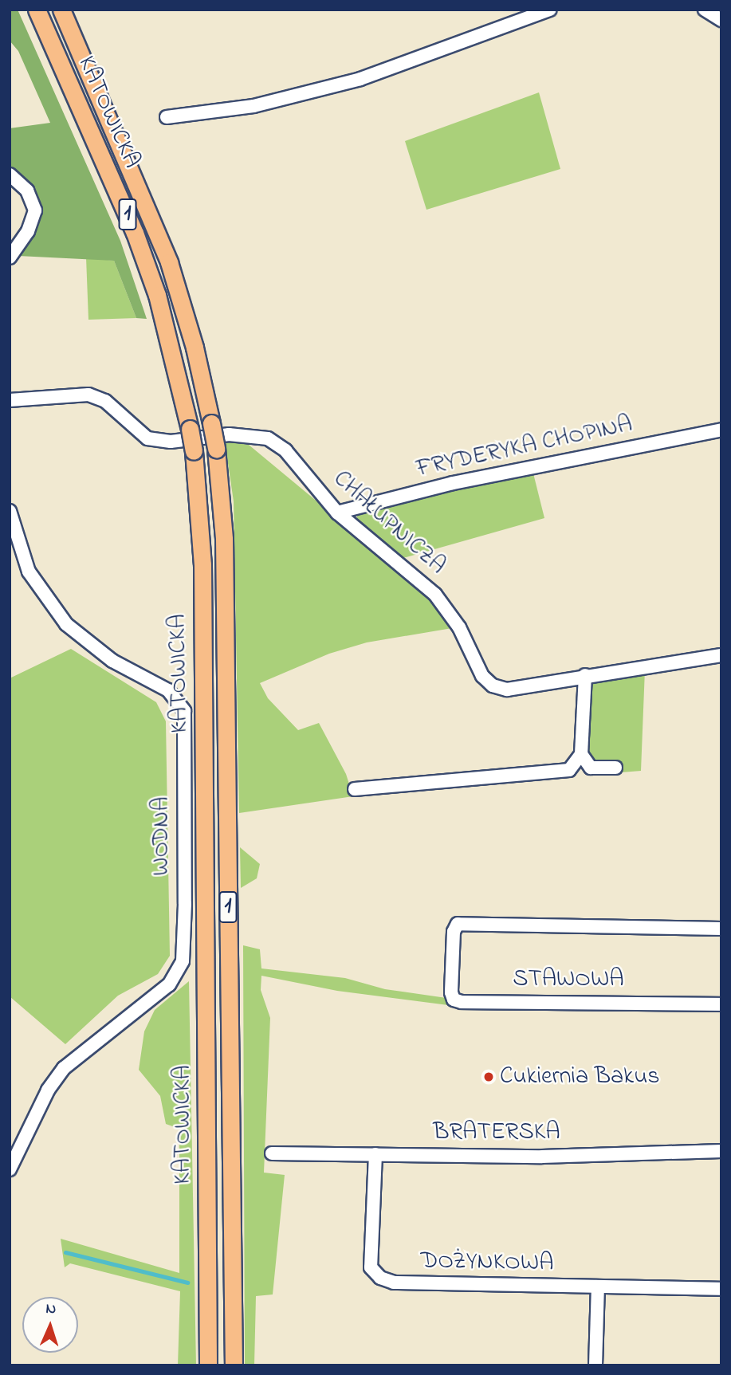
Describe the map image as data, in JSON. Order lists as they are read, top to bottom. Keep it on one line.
{"streets":{"main road":["KATOWICKA","1"],"street":["FRYDERYKA CHOPINA","CHAŁUPNICZA","WODNA","STAWOWA","BRATERSKA","DOŻYNKOWA"]},"crossings":[["FRYDERYKA CHOPINA","CHAŁUPNICZA"],["BRATERSKA","DOŻYNKOWA"]],"places":["Cukiernia Bakus"],"north":"top"}
